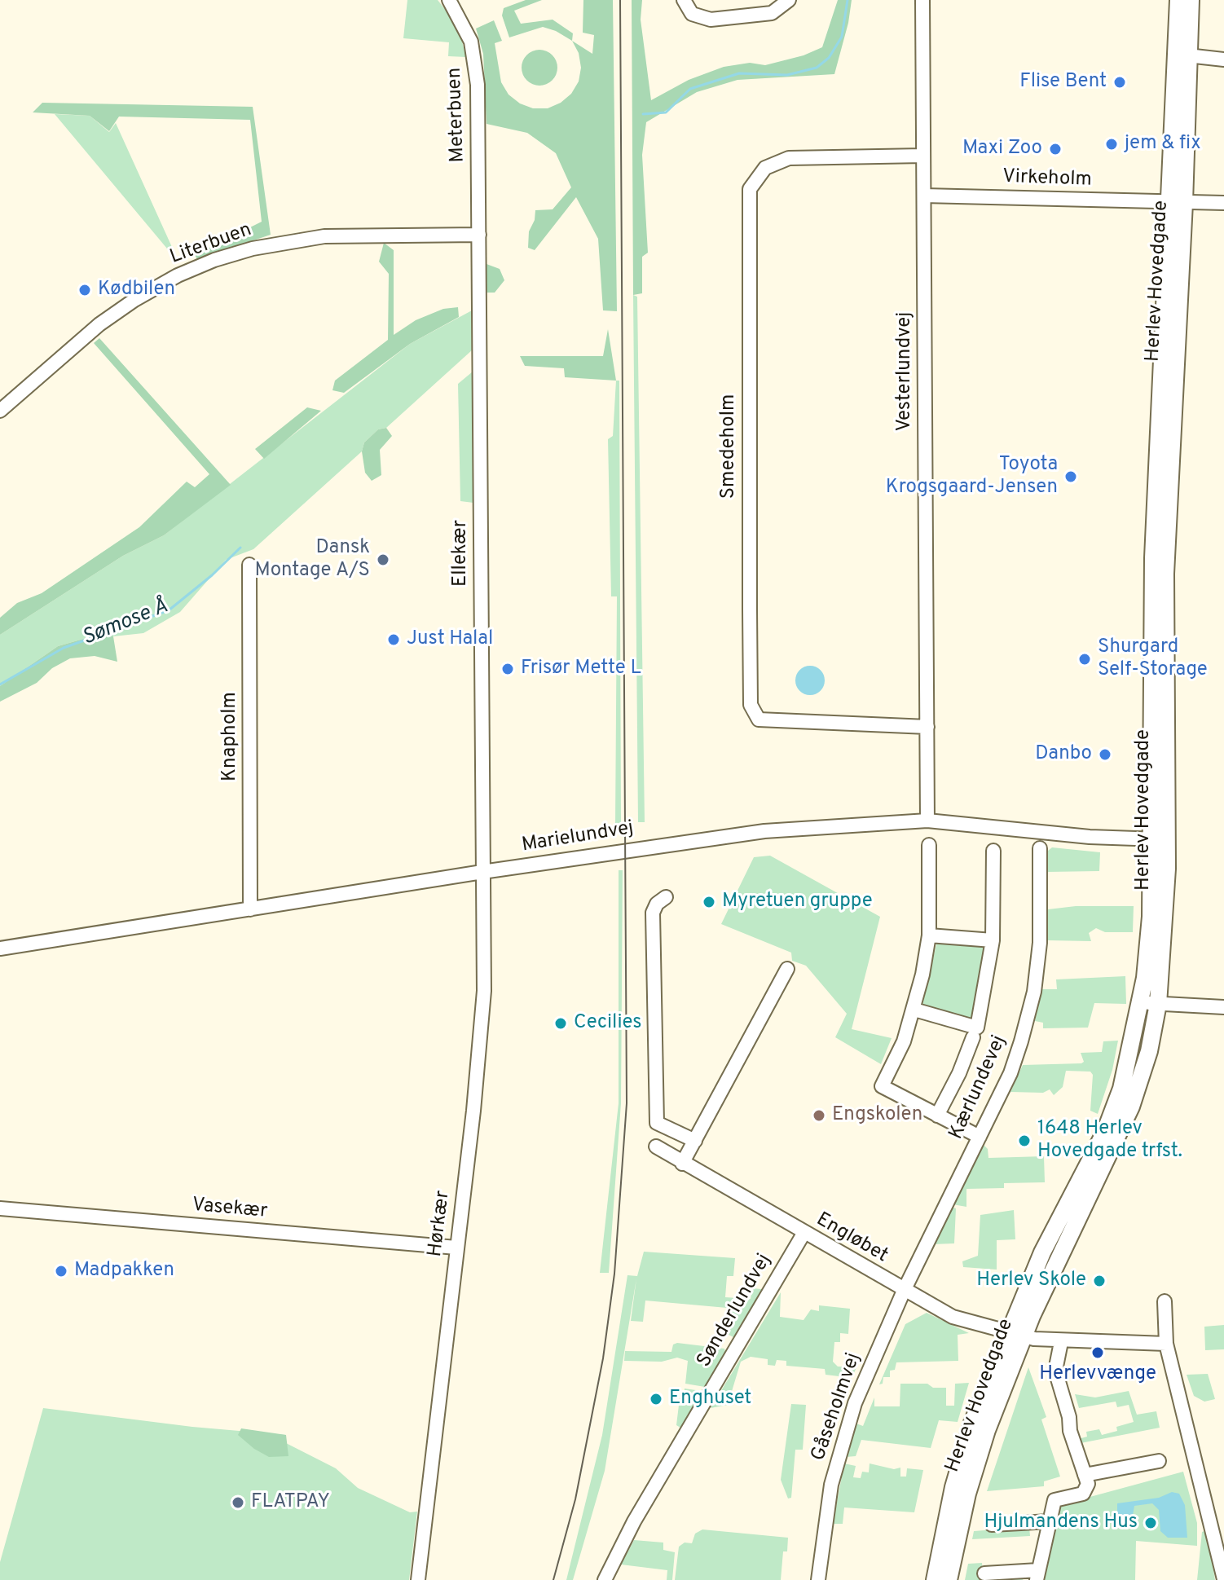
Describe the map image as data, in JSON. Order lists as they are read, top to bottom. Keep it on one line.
{"streets":{"main road":["Herlev Hovedgade"],"street":["Meterbuen","Virkeholm","Literbuen","Vesterlundvej","Smedeholm","Ellekær","Knapholm","Marielundvej","Kærlundevej","Vasekær","Hørkær","Engløbet","Sønderlundvej","Gåseholmvej"]},"crossings":[["Meterbuen","Literbuen"],["Meterbuen","Ellekær"],["Virkeholm","Herlev Hovedgade"],["Virkeholm","Vesterlundvej"],["Literbuen","Ellekær"],["Herlev Hovedgade","Marielundvej"],["Herlev Hovedgade","Engløbet"],["Vesterlundvej","Smedeholm"],["Vesterlundvej","Marielundvej"],["Ellekær","Marielundvej"],["Ellekær","Hørkær"],["Knapholm","Marielundvej"],["Marielundvej","Hørkær"],["Kærlundevej","Engløbet"],["Kærlundevej","Gåseholmvej"],["Vasekær","Hørkær"],["Engløbet","Sønderlundvej"],["Engløbet","Gåseholmvej"]],"water":["Sømose Å"],"places":["Flise Bent","jem & fix","Maxi Zoo","Kødbilen","Toyota Krogsgaard-Jensen","Dansk Montage A/S","Just Halal","Shurgard Self-Storage","Frisør Mette L","Danbo","Myretuen gruppe","Cecilies","Engskolen","1648 Herlev Hovedgade trfst.","Madpakken","Herlev Skole","Herlevvænge","Enghuset","FLATPAY","Hjulmandens Hus"]}
